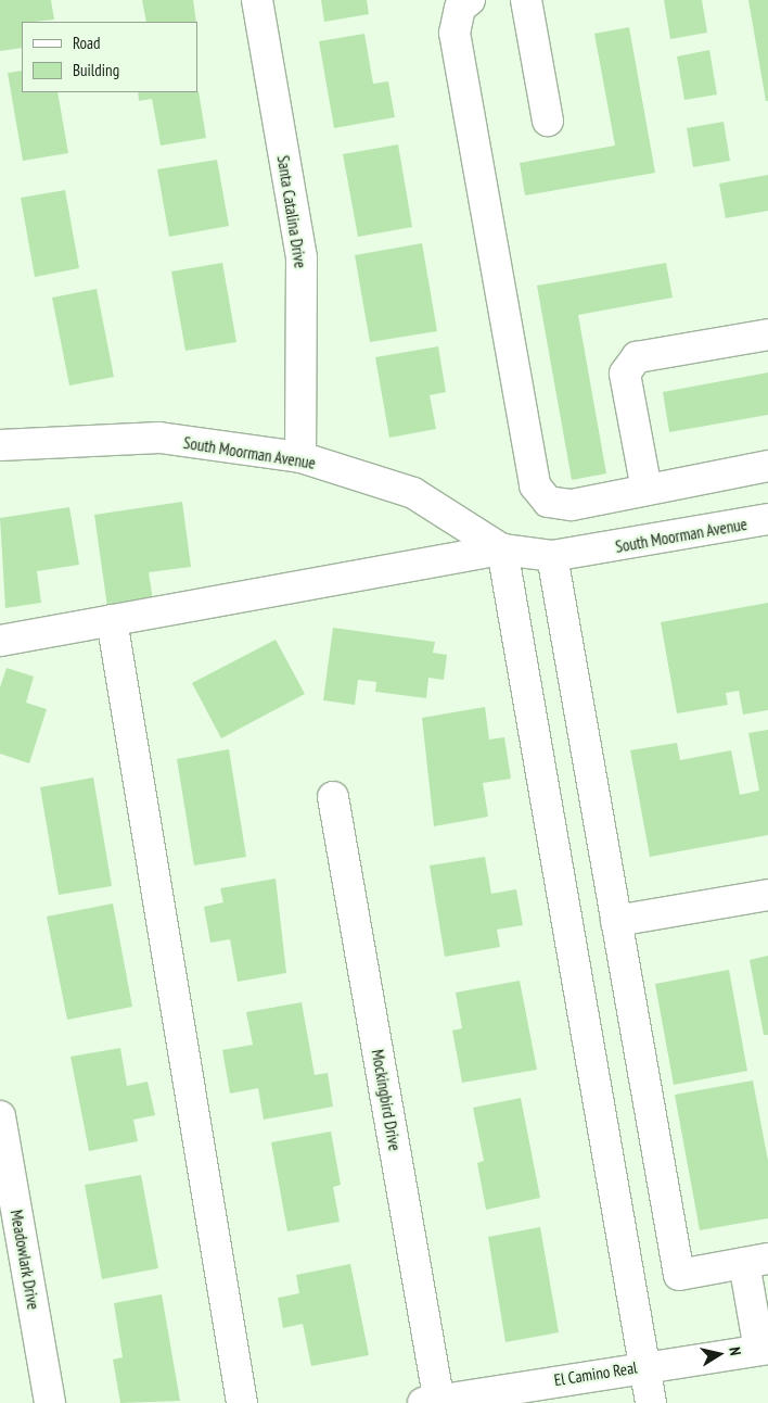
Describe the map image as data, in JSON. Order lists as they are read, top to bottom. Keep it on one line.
{"streets":{"street":["Santa Catalina Drive","South Moorman Avenue","Mockingbird Drive","Meadowlark Drive","El Camino Real"]},"crossings":[["Santa Catalina Drive","South Moorman Avenue"],["Mockingbird Drive","El Camino Real"]],"legend":["Road","Building"],"north":"right"}
